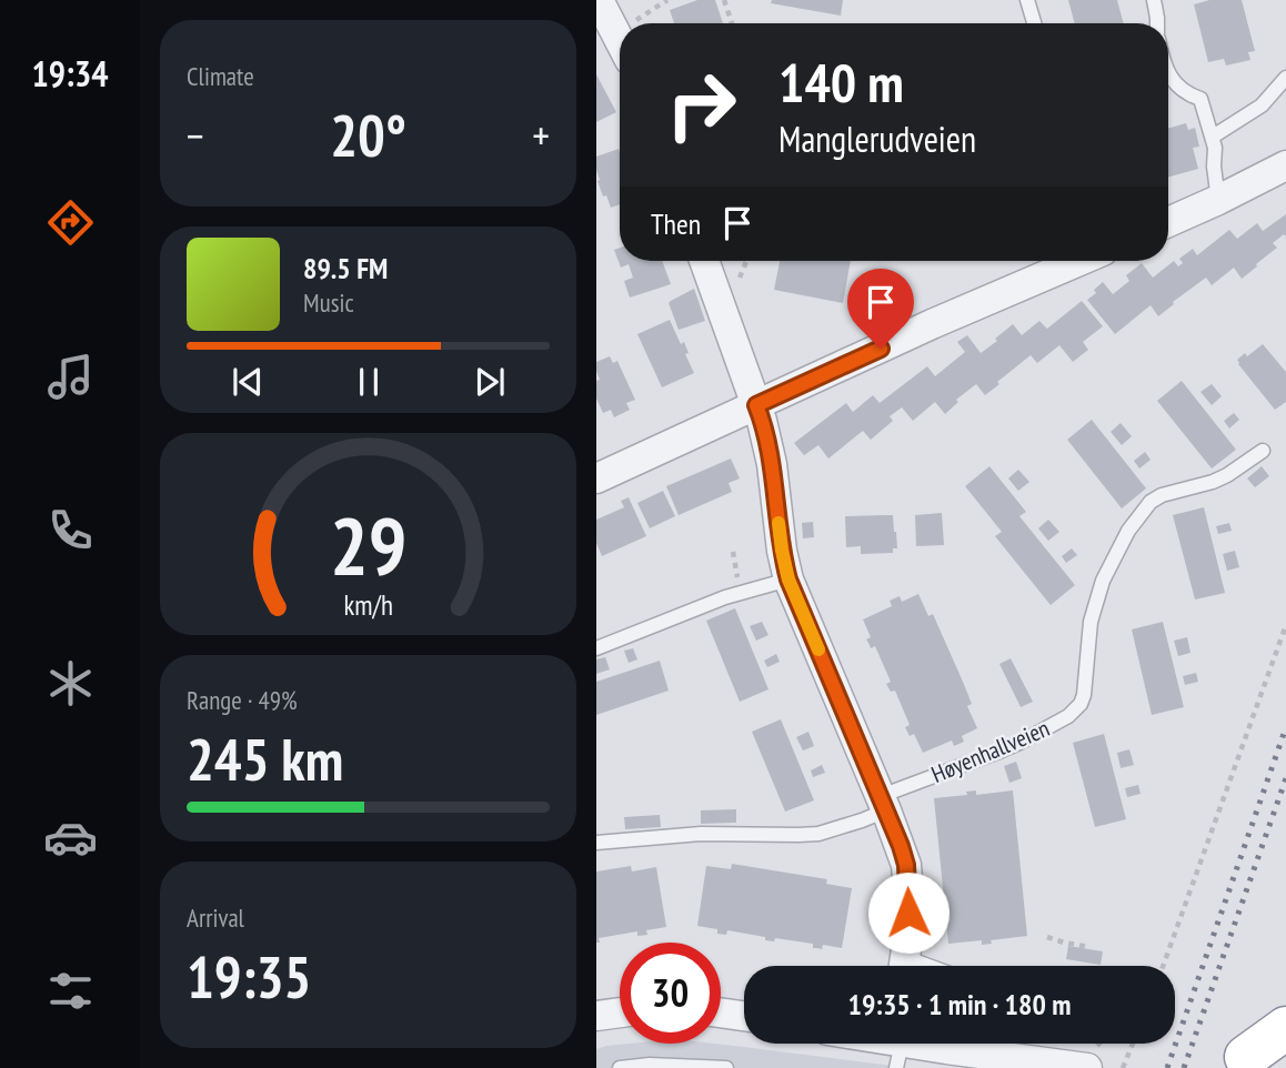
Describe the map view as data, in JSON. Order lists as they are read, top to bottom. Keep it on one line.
{"streets":{"lane":["Høyenhallveien"]},"page":{"tabs":"19:34","tile":["Climate",["Range · 49%","245 km"],["Arrival","19:35"]],"turn":["140 m","Manglerudveien"],"heat":["−","20°","+"],"then":"Then","song":["89.5 FM","Music"],"limit":"30","trip":"19:35 · 1 min · 180 m","gauge":["29","km/h"]}}
